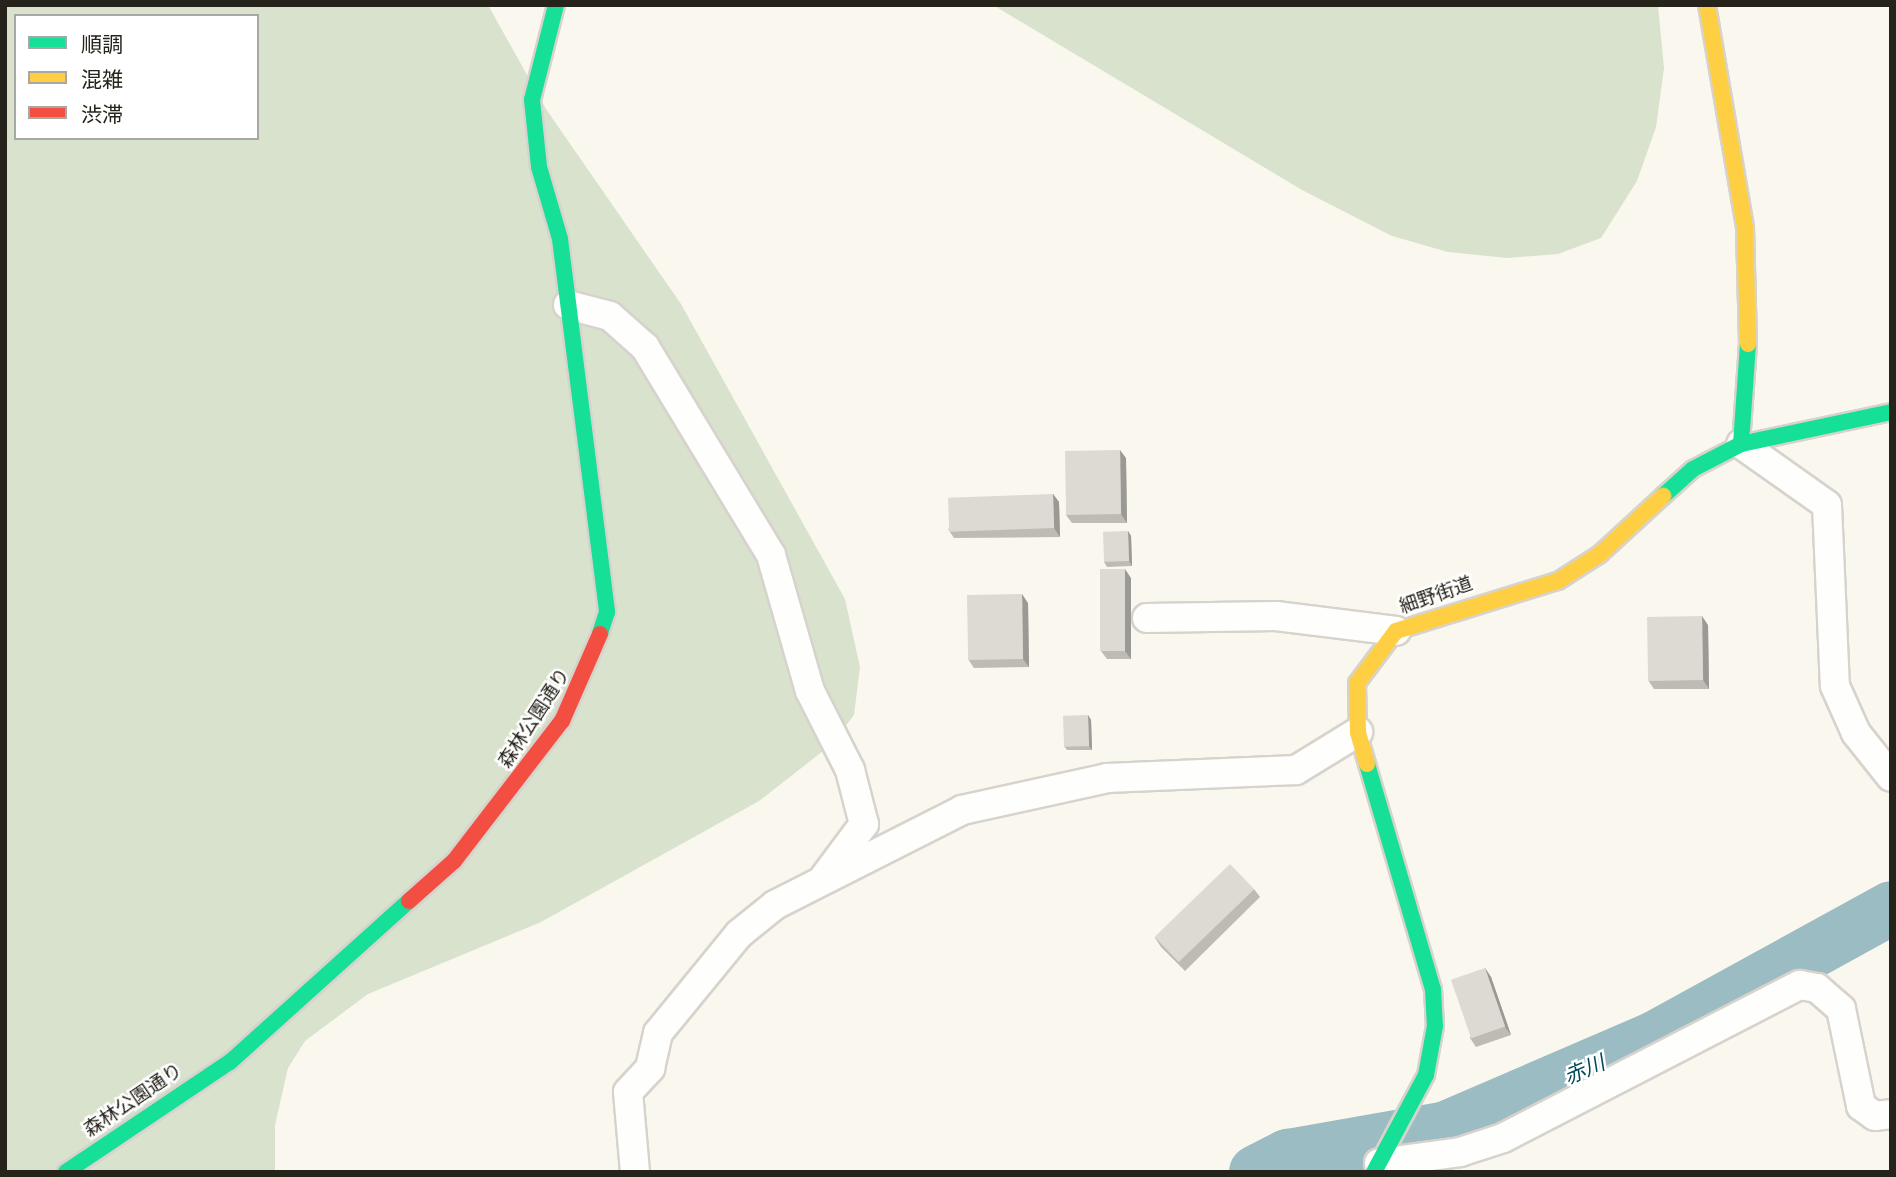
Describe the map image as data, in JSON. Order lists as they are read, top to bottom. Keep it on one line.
{"streets":{"street":["細野街道","森林公園通り"]},"water":["赤川"],"legend":["順調","混雑","渋滞"]}
